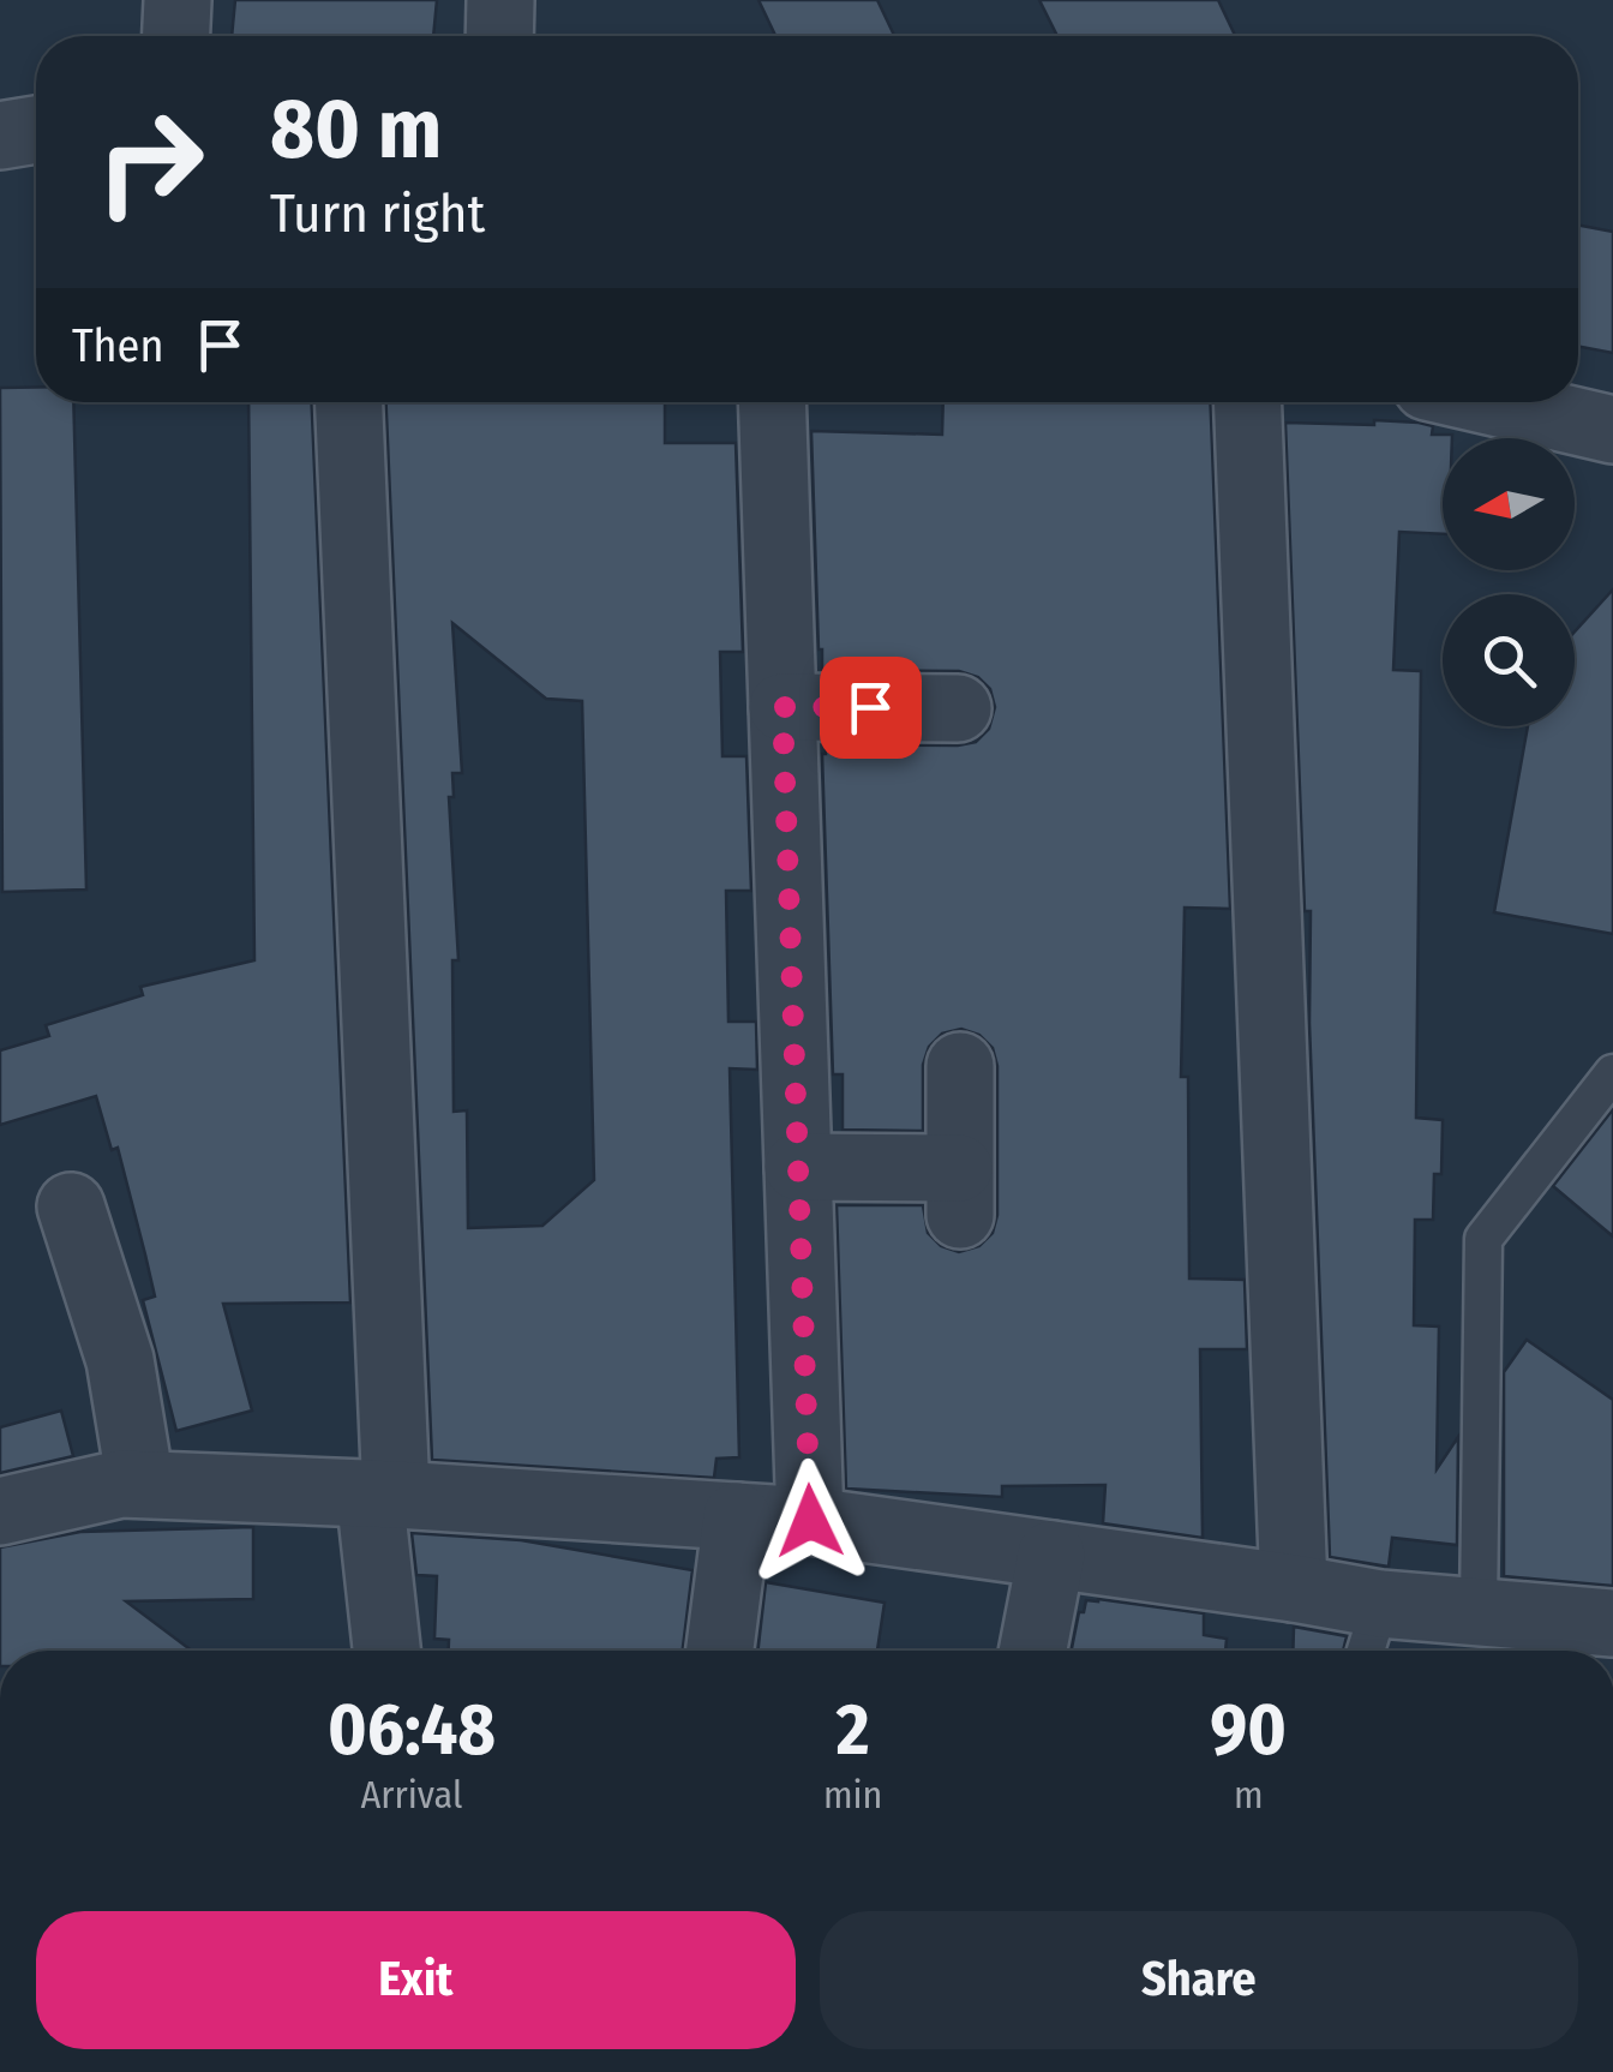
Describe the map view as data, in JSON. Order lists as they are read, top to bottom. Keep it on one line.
{"north":"left","page":{"turn":["80 m","Turn right"],"then":"Then","eta":["06:48","Arrival","2","min","90","m"],"buttons":["Exit","Share"]}}
